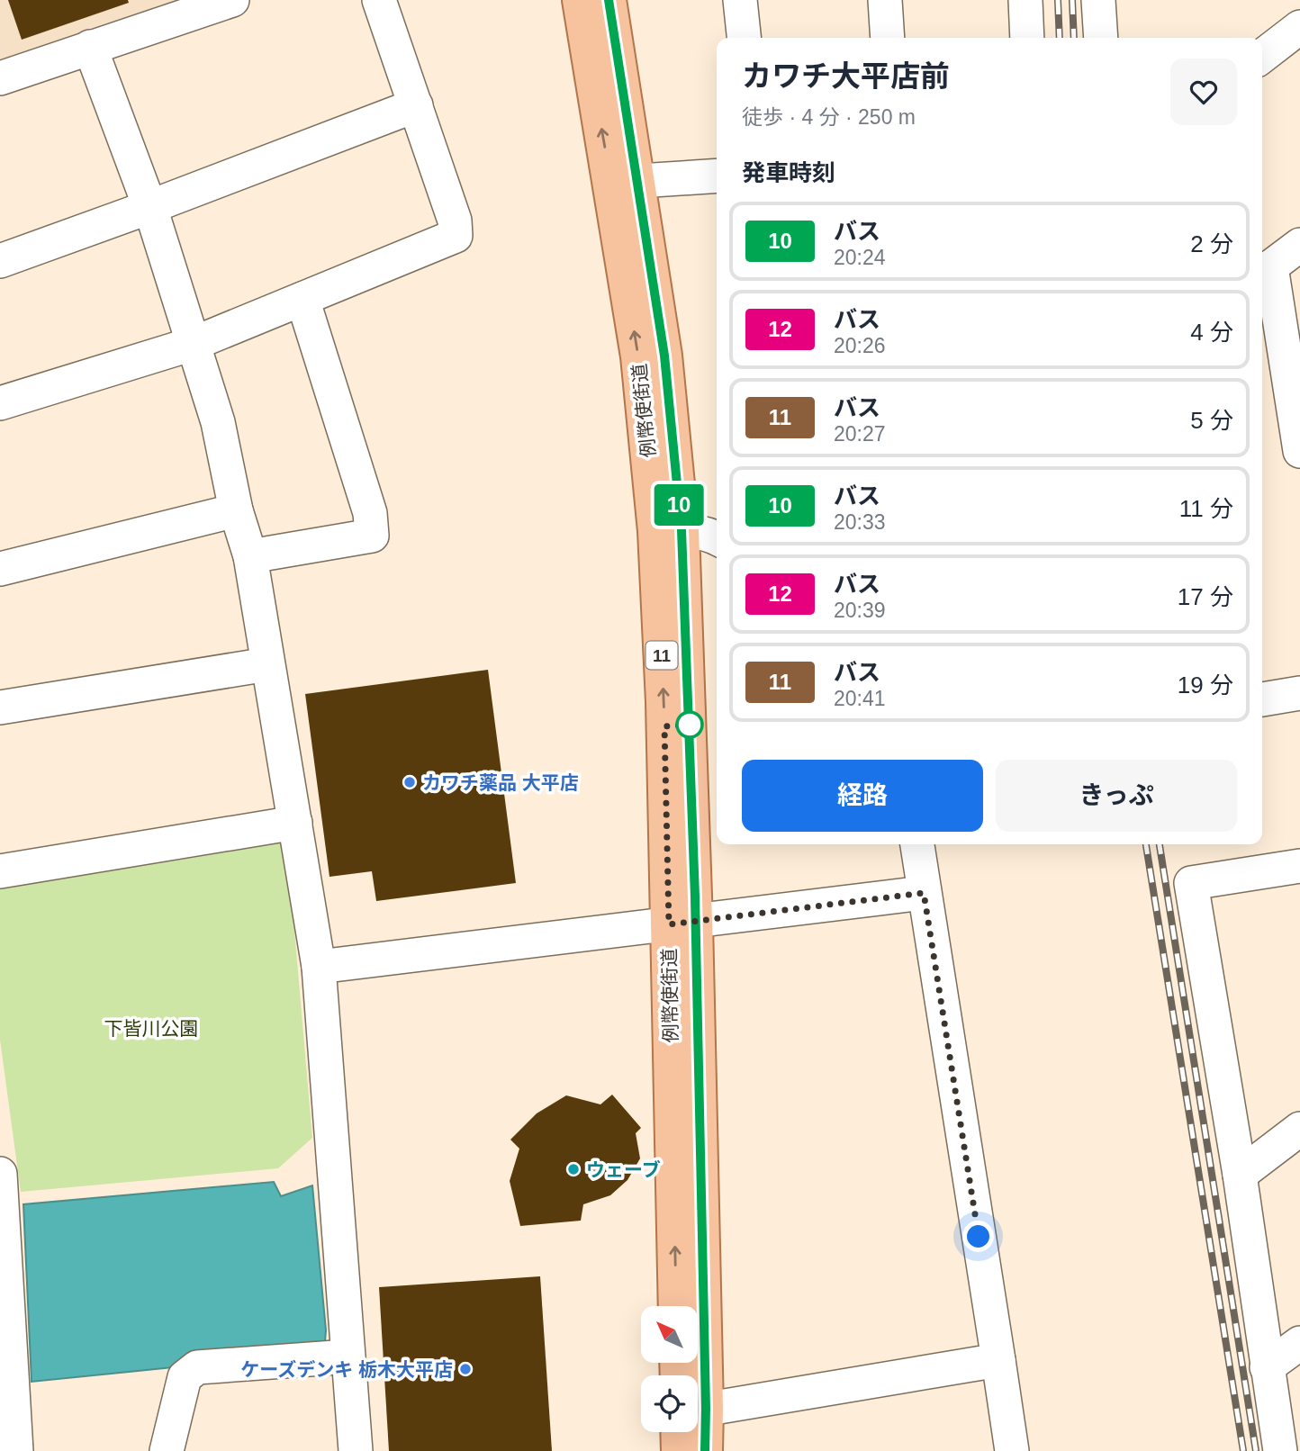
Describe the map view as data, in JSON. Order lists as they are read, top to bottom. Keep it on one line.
{"streets":{"main road":["例幣使街道","11"]},"parks":["下皆川公園"],"places":["カワチ薬品 大平店","ウェーブ","ケーズデンキ 栃木大平店"],"lines":["bus line 10"],"north":"top left","page":{"on_map":"10","heading":[["カワチ大平店前","徒歩 · 4 分 · 250 m"],"発車時刻"],"list":[{"mark":"10","name":"バス","note":"20:24","value":"2 分"},{"mark":"12","name":"バス","note":"20:26","value":"4 分"},{"mark":"11","name":"バス","note":"20:27","value":"5 分"},{"mark":"10","name":"バス","note":"20:33","value":"11 分"},{"mark":"12","name":"バス","note":"20:39","value":"17 分"},{"mark":"11","name":"バス","note":"20:41","value":"19 分"}],"buttons":["経路","きっぷ"]}}
